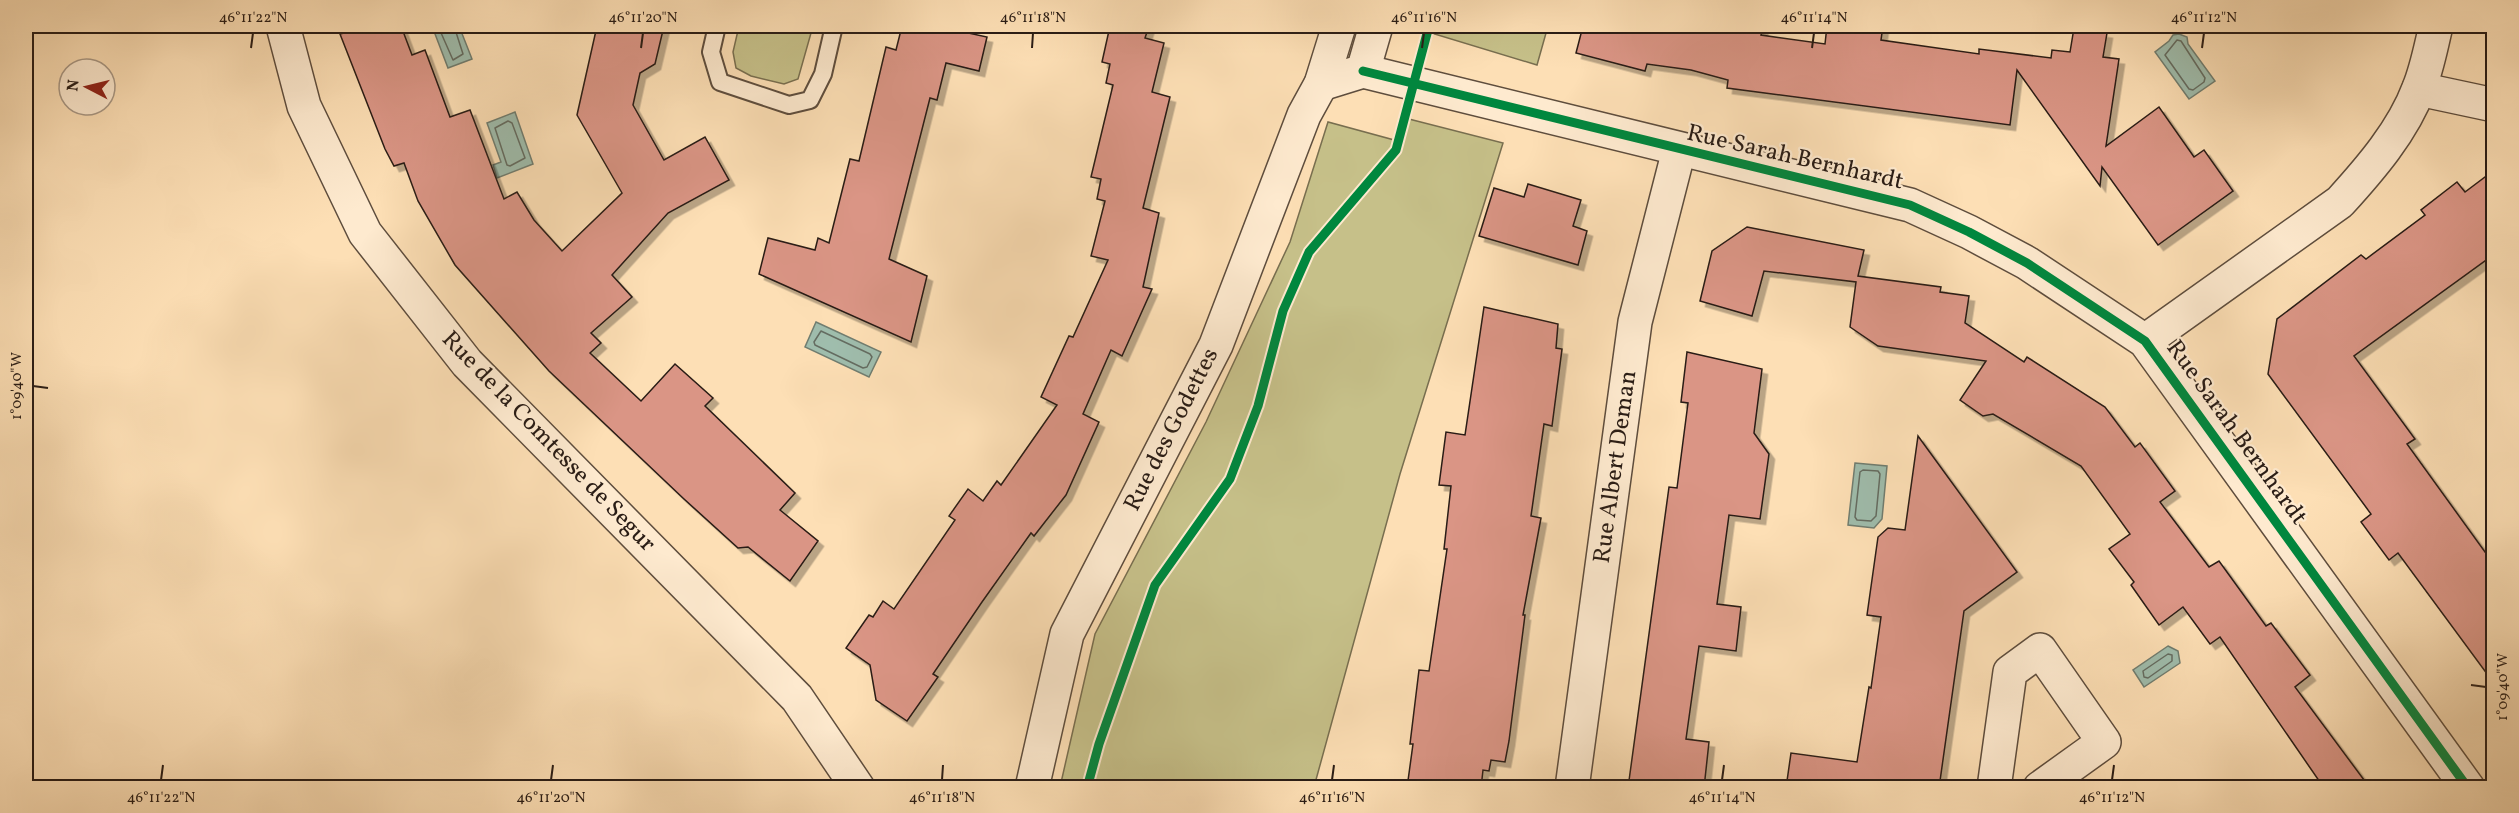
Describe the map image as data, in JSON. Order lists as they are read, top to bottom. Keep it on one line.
{"streets":{"street":["Rue Sarah Bernhardt","Rue des Godettes","Rue de la Comtesse de Segur","Rue Albert Deman"]},"crossings":[["Rue Sarah Bernhardt","Rue Albert Deman"]],"north":"left","coordinates":["46°11'22\"N","46°11'20\"N","46°11'18\"N","46°11'16\"N","46°11'14\"N","46°11'12\"N","1°09'40\"W"]}
